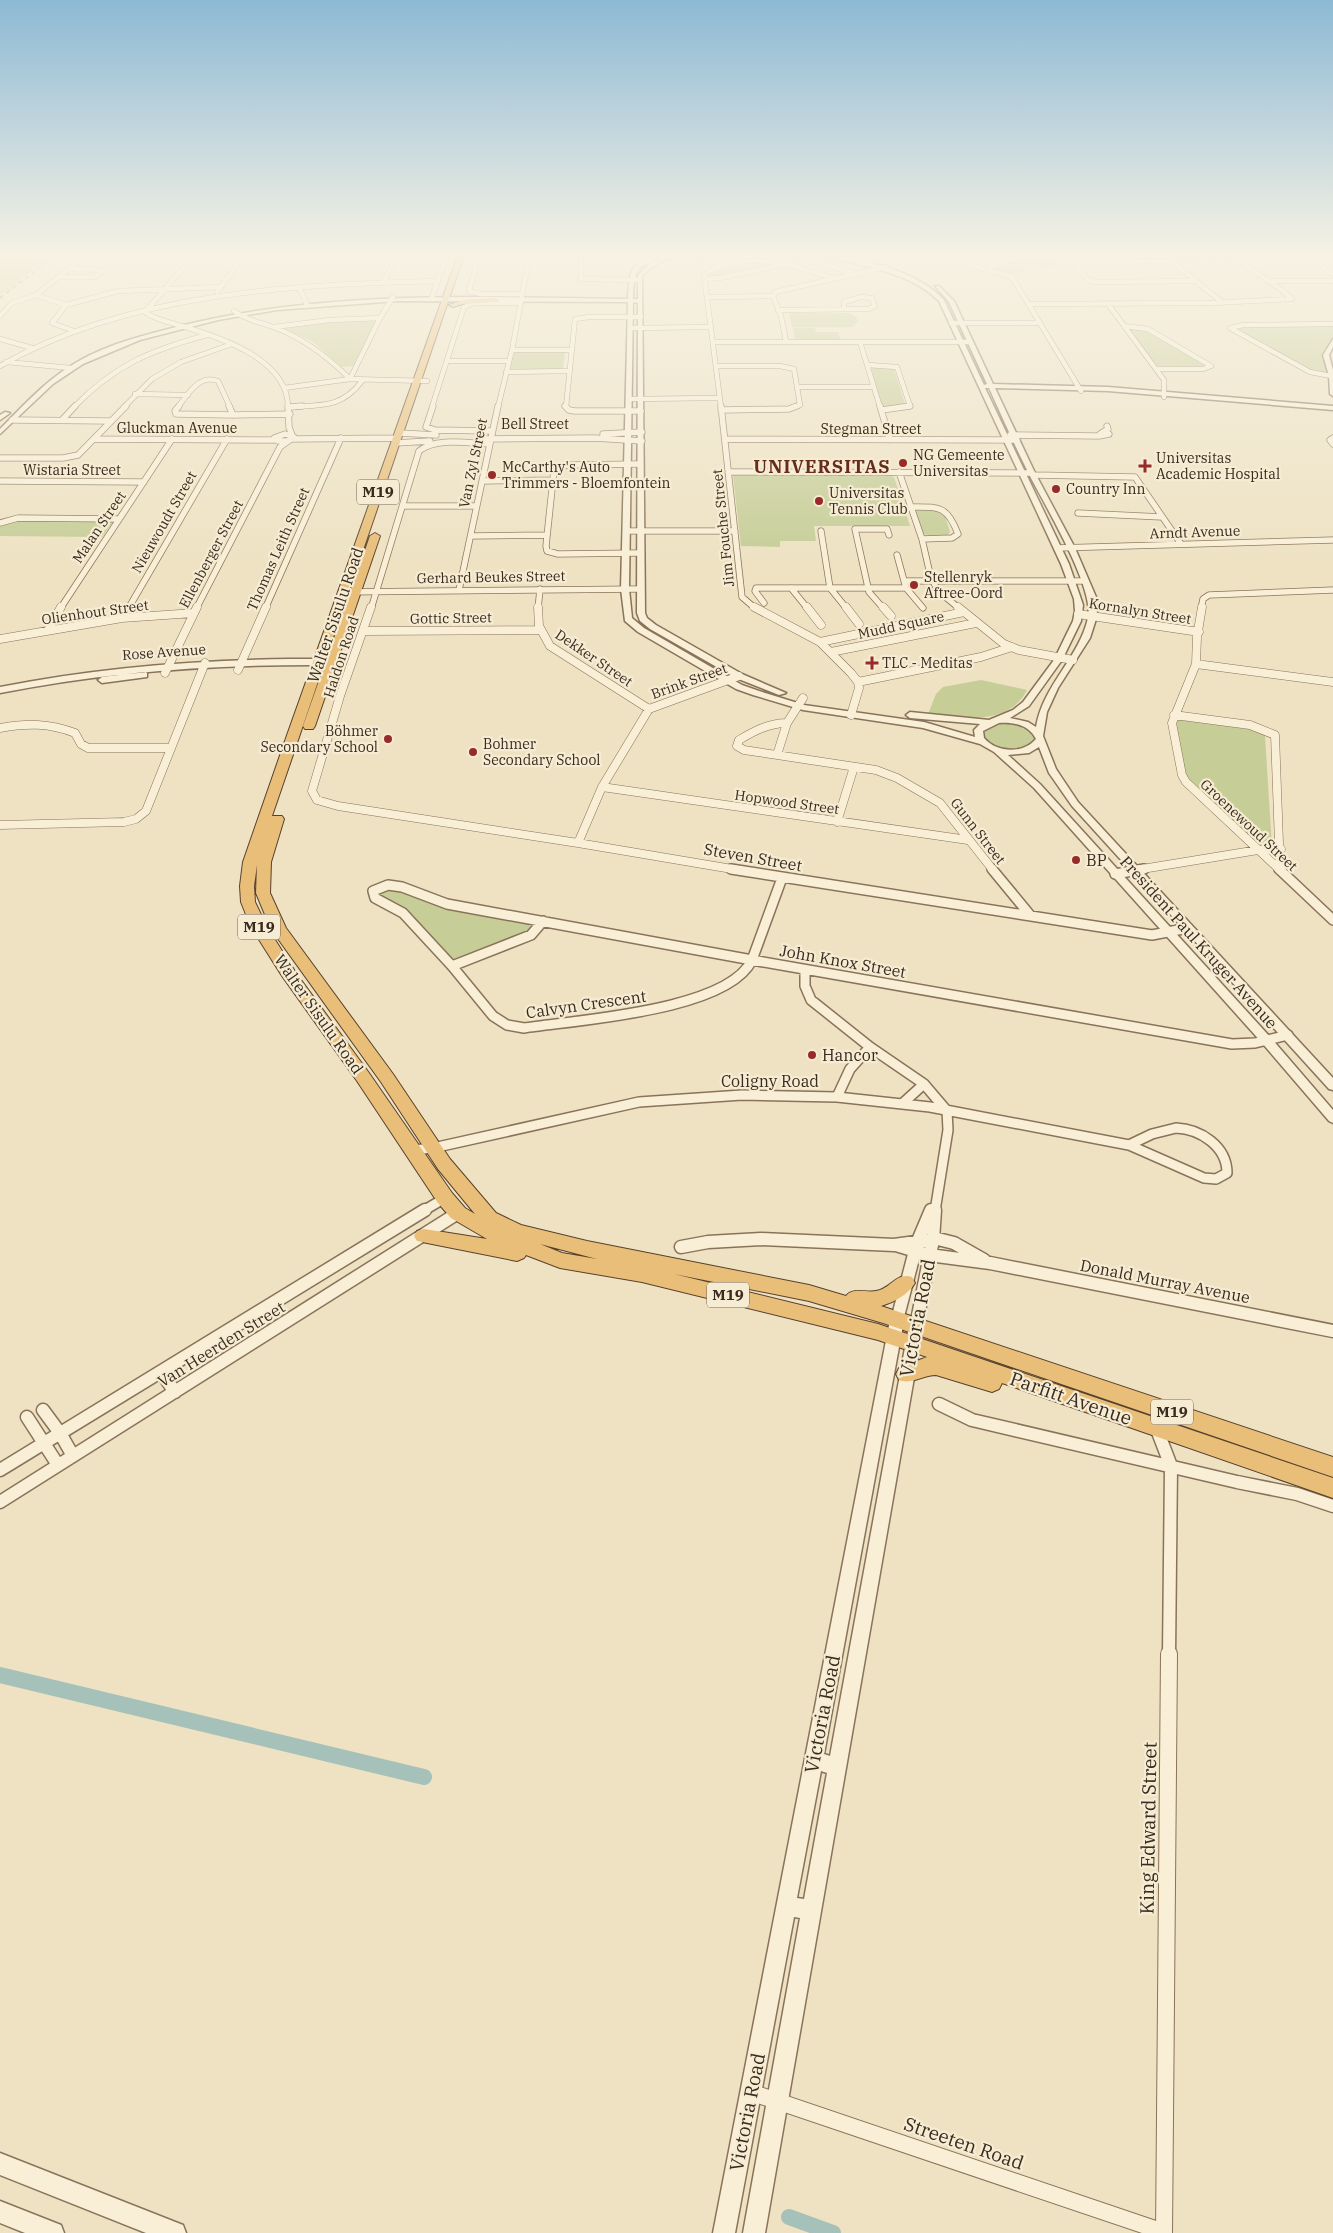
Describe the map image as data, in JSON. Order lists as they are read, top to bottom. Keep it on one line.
{"streets":{"highway":["M19","Walter Sisulu Road","Parfitt Avenue"],"street":["Bell Street","Gluckman Avenue","Stegman Street","Van Zyl Street","Wistaria Street","Nieuwoudt Street","Malan Street","Jim Fouche Street","Arndt Avenue","Thomas Leith Street","Ellenberger Street","Gerhard Beukes Street","Kornalyn Street","Olienhout Street","Gottic Street","Mudd Square","Rose Avenue","Haldon Road","Dekker Street","Brink Street","Hopwood Street","Groenewoud Street","Gunn Street","Steven Street","President Paul Kruger Avenue","John Knox Street","Calvyn Crescent","Coligny Road","Donald Murray Avenue","Victoria Road","Van Heerden Street","King Edward Street","Streeten Road"]},"crossings":[["Bell Street","Van Zyl Street"],["Bell Street","Walter Sisulu Road"],["Bell Street","Haldon Road"],["Gluckman Avenue","Nieuwoudt Street"],["Gluckman Avenue","Malan Street"],["Gluckman Avenue","Ellenberger Street"],["Stegman Street","Jim Fouche Street"],["Van Zyl Street","Gerhard Beukes Street"],["Van Zyl Street","Haldon Road"],["Wistaria Street","Malan Street"],["Nieuwoudt Street","Olienhout Street"],["Malan Street","Olienhout Street"],["Jim Fouche Street","Mudd Square"],["Thomas Leith Street","Rose Avenue"],["Ellenberger Street","Olienhout Street"],["Ellenberger Street","Rose Avenue"],["Gerhard Beukes Street","Walter Sisulu Road"],["Gerhard Beukes Street","Haldon Road"],["Gerhard Beukes Street","Dekker Street"],["Walter Sisulu Road","Rose Avenue"],["Walter Sisulu Road","Coligny Road"],["Walter Sisulu Road","Victoria Road"],["Walter Sisulu Road","Van Heerden Street"],["Walter Sisulu Road","Parfitt Avenue"],["Gottic Street","Haldon Road"],["Gottic Street","Dekker Street"],["Haldon Road","Steven Street"],["Dekker Street","Brink Street"],["Brink Street","Hopwood Street"],["Brink Street","Steven Street"],["Hopwood Street","Gunn Street"],["Gunn Street","Steven Street"],["Steven Street","President Paul Kruger Avenue"],["President Paul Kruger Avenue","John Knox Street"],["John Knox Street","Calvyn Crescent"],["Coligny Road","Victoria Road"],["Donald Murray Avenue","Victoria Road"],["Victoria Road","Parfitt Avenue"],["Victoria Road","Streeten Road"],["Parfitt Avenue","King Edward Street"],["King Edward Street","Streeten Road"]],"districts":["UNIVERSITAS"],"places":{"other":["NG Gemeente Universitas","McCarthy's Auto Trimmers - Bloemfontein","Country Inn","Universitas Tennis Club","Stellenryk Aftree-Oord","Böhmer Secondary School","Bohmer Secondary School","BP","Hancor"],"health":["Universitas Academic Hospital","TLC - Meditas"]}}
